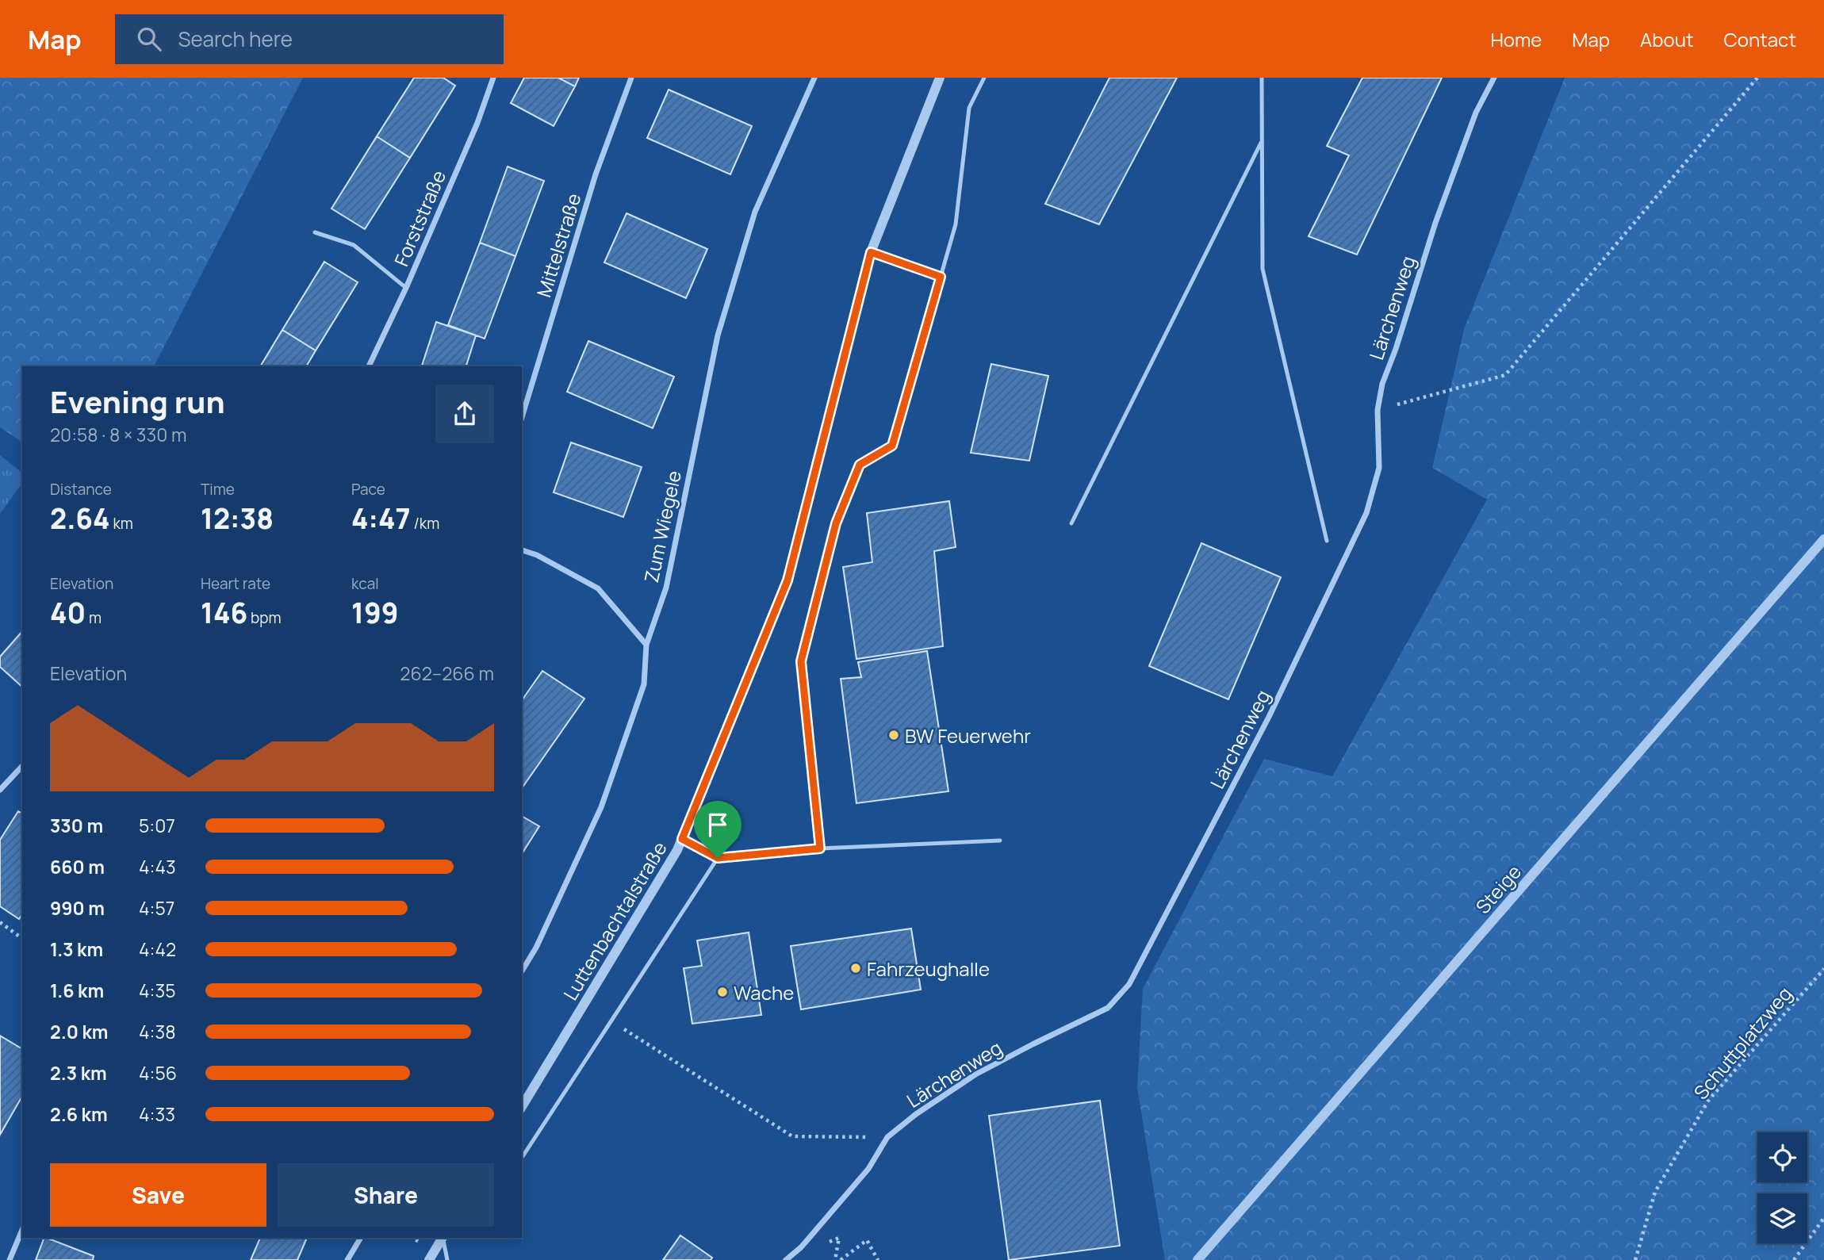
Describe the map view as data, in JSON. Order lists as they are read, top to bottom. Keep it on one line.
{"streets":{"street":["Forststraße","Mittelstraße","Lärchenweg","Zum Wiegele","Steige","Luttenbachtalstraße"],"path":["Schuttplatzweg"]},"places":["BW Feuerwehr","Fahrzeughalle","Wache"],"page":{"header":"Map","search":"Search here","nav":["Home","Map","About","Contact"],"heading":["Evening run","20:58 · 8 × 330 m"],"stats":[["Distance","2.64 km"],["Time","12:38"],["Pace","4:47 /km"],["Elevation","40 m"],["Heart rate","146 bpm"],["kcal","199"]],"chart":["Elevation","262–266 m"],"list":[{"name":"330 m","note":"5:07"},{"name":"660 m","note":"4:43"},{"name":"990 m","note":"4:57"},{"name":"1.3 km","note":"4:42"},{"name":"1.6 km","note":"4:35"},{"name":"2.0 km","note":"4:38"},{"name":"2.3 km","note":"4:56"},{"name":"2.6 km","note":"4:33"}],"buttons":["Save","Share"]}}
